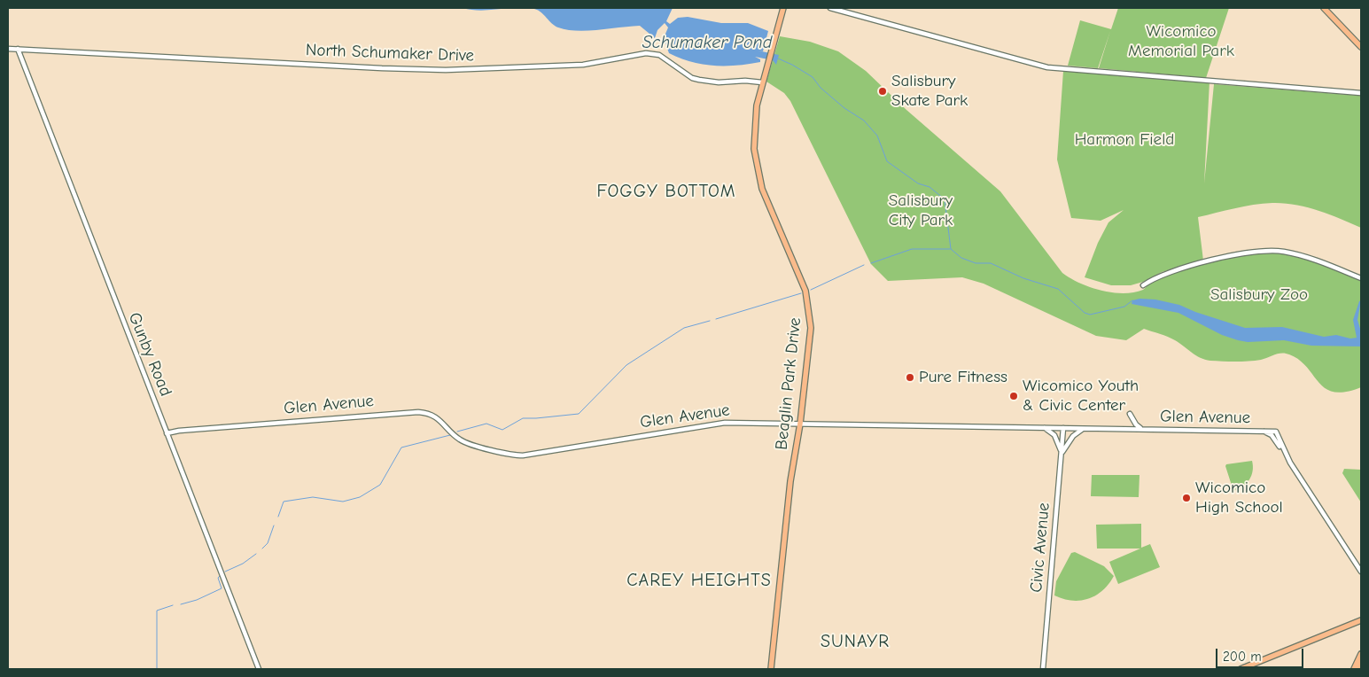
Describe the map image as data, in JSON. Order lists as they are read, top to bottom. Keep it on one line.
{"streets":{"main road":["Beaglin Park Drive"],"street":["North Schumaker Drive","Gunby Road","Glen Avenue","Civic Avenue"]},"crossings":[["North Schumaker Drive","Gunby Road"],["North Schumaker Drive","Beaglin Park Drive"],["Gunby Road","Glen Avenue"],["Beaglin Park Drive","Glen Avenue"],["Glen Avenue","Civic Avenue"]],"districts":["FOGGY BOTTOM","CAREY HEIGHTS","SUNAYR"],"water":["Schumaker Pond"],"parks":["Wicomico Memorial Park","Harmon Field","Salisbury City Park","Salisbury Zoo"],"places":["Salisbury Skate Park","Pure Fitness","Wicomico Youth & Civic Center","Wicomico High School"],"scale_bar":"200 m"}
